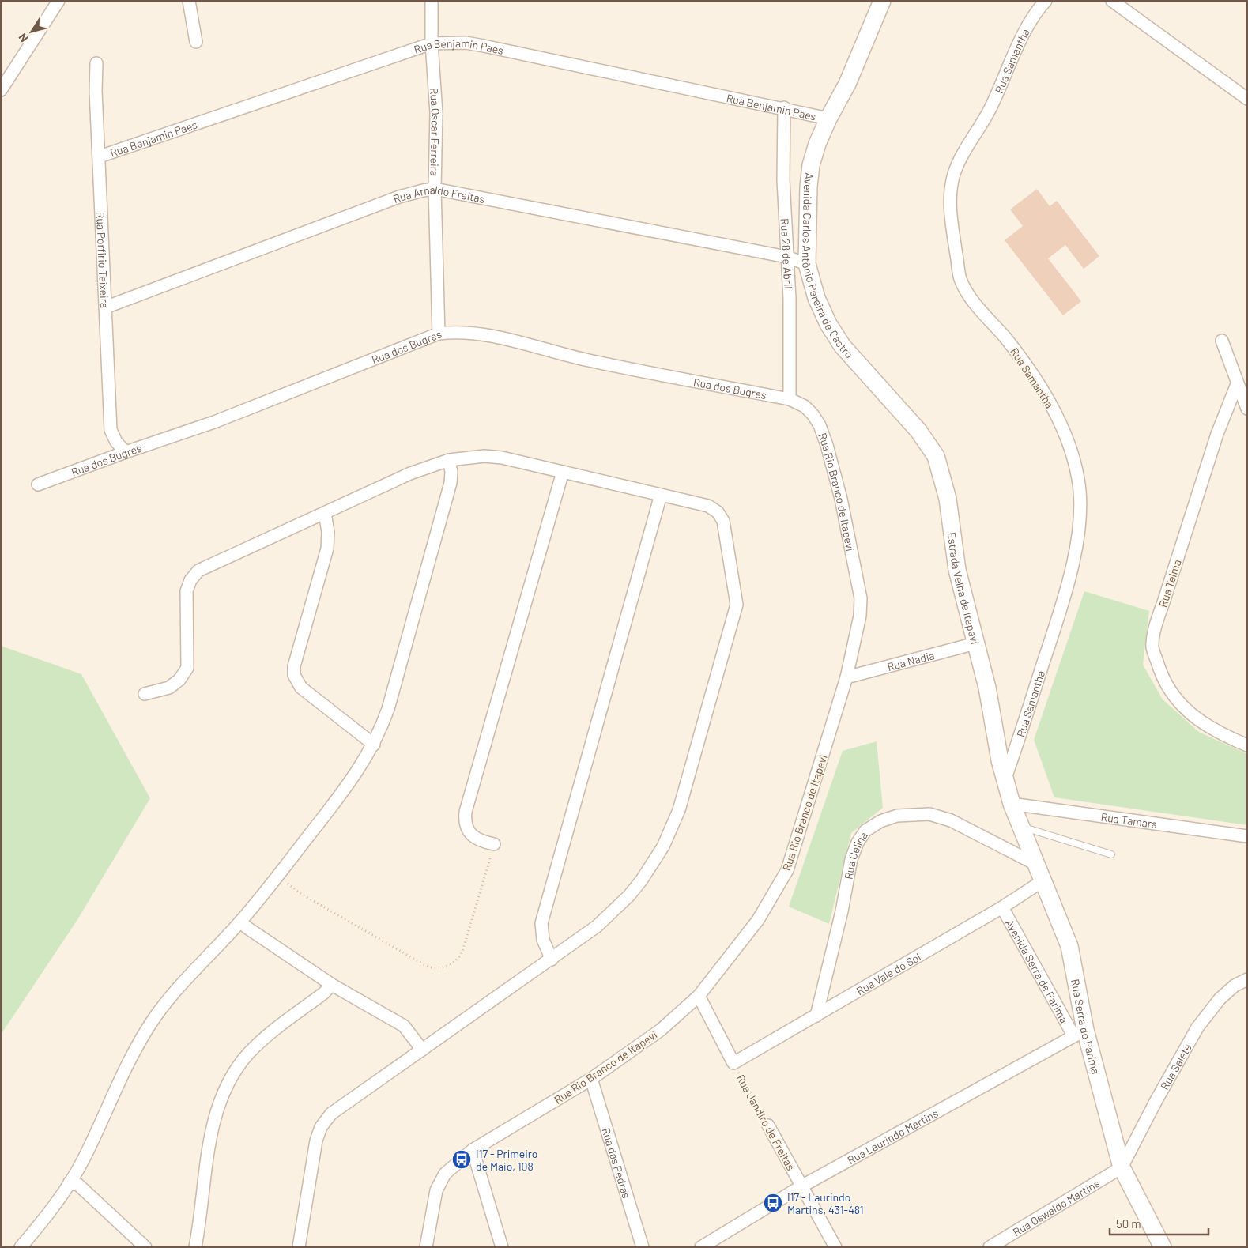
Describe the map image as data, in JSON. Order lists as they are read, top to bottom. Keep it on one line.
{"streets":{"street":["Rua Benjamin Paes","Rua Samantha","Rua Oscar Ferreira","Rua Arnaldo Freitas","Rua 28 de Abril","Rua Porfirio Teixeira","Avenida Carlos Antônio Pereira de Castro","Rua dos Bugres","Rua Rio Branco de Itapevi","Rua Telma","Estrada Velha de Itapevi","Rua Nadia","Rua Tamara","Rua Celina","Avenida Serra de Parima","Rua Vale do Sol","Rua Serra do Parima","Rua Salete","Rua Jandiro de Freitas","Rua Laurindo Martins","Rua das Pedras","Rua Oswaldo Martins"]},"crossings":[["Rua Benjamin Paes","Rua Oscar Ferreira"],["Rua Benjamin Paes","Rua 28 de Abril"],["Rua Benjamin Paes","Rua Porfirio Teixeira"],["Rua Benjamin Paes","Avenida Carlos Antônio Pereira de Castro"],["Rua Samantha","Estrada Velha de Itapevi"],["Rua Oscar Ferreira","Rua Arnaldo Freitas"],["Rua Oscar Ferreira","Rua dos Bugres"],["Rua Arnaldo Freitas","Rua 28 de Abril"],["Rua Arnaldo Freitas","Rua Porfirio Teixeira"],["Rua Arnaldo Freitas","Avenida Carlos Antônio Pereira de Castro"],["Rua 28 de Abril","Rua dos Bugres"],["Rua 28 de Abril","Rua Rio Branco de Itapevi"],["Rua Porfirio Teixeira","Rua dos Bugres"],["Avenida Carlos Antônio Pereira de Castro","Estrada Velha de Itapevi"],["Rua dos Bugres","Rua Rio Branco de Itapevi"],["Rua Rio Branco de Itapevi","Rua Nadia"],["Rua Rio Branco de Itapevi","Rua Jandiro de Freitas"],["Rua Rio Branco de Itapevi","Rua das Pedras"],["Estrada Velha de Itapevi","Rua Nadia"],["Estrada Velha de Itapevi","Rua Tamara"],["Estrada Velha de Itapevi","Rua Serra do Parima"],["Rua Tamara","Rua Serra do Parima"],["Rua Celina","Rua Vale do Sol"],["Rua Celina","Rua Serra do Parima"],["Avenida Serra de Parima","Rua Vale do Sol"],["Avenida Serra de Parima","Rua Serra do Parima"],["Avenida Serra de Parima","Rua Laurindo Martins"],["Rua Vale do Sol","Rua Serra do Parima"],["Rua Vale do Sol","Rua Jandiro de Freitas"],["Rua Serra do Parima","Rua Salete"],["Rua Serra do Parima","Rua Laurindo Martins"],["Rua Serra do Parima","Rua Oswaldo Martins"],["Rua Salete","Rua Oswaldo Martins"],["Rua Jandiro de Freitas","Rua Laurindo Martins"]],"places":{"bus stop":["I17 - Primeiro de Maio, 108","I17 - Laurindo Martins, 431-481"]},"scale_bar":"50 m","north":"bottom left"}
